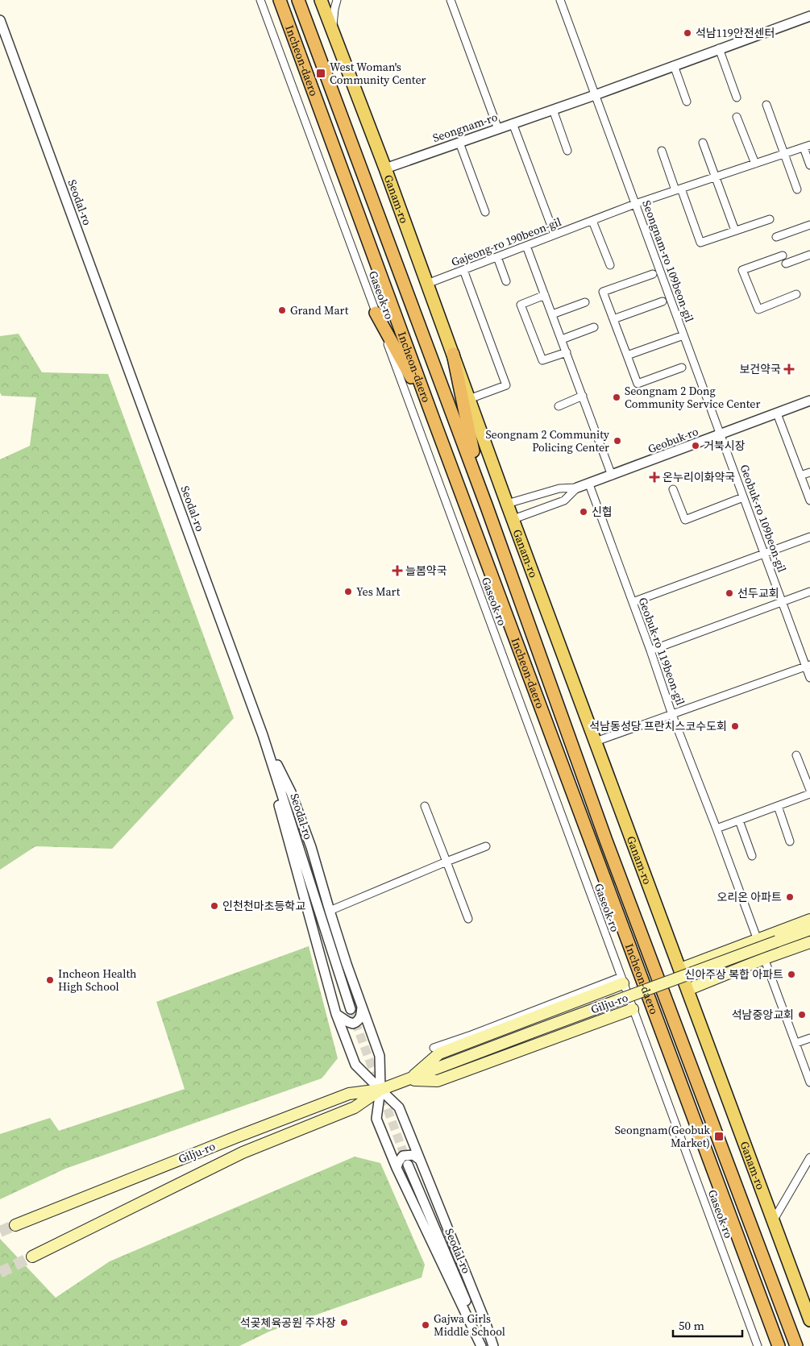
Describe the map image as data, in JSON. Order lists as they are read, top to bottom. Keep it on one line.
{"streets":{"highway":["Incheon-daero"],"main road":["Ganam-ro","Gilju-ro"],"street":["Seongnam-ro","Seodal-ro","Gajeong-ro 190beon-gil","Seongnam-ro 109beon-gil","Gaseok-ro","Geobuk-ro","Geobuk-ro 109beon-gil","Geobuk-ro 119beon-gil"]},"crossings":[["Seongnam-ro","Ganam-ro"],["Seongnam-ro","Seongnam-ro 109beon-gil"],["Ganam-ro","Gajeong-ro 190beon-gil"],["Gajeong-ro 190beon-gil","Seongnam-ro 109beon-gil"],["Seongnam-ro 109beon-gil","Geobuk-ro"],["Seongnam-ro 109beon-gil","Geobuk-ro 109beon-gil"],["Gaseok-ro","Gilju-ro"],["Geobuk-ro","Geobuk-ro 109beon-gil"],["Geobuk-ro","Geobuk-ro 119beon-gil"]],"places":{"other":["석남119안전센터","Grand Mart","Seongnam 2 Dong Community Service Center","Seongnam 2 Community Policing Center","거북시장","신협","Yes Mart","선두교회","석남동성당 프란치스코수도회","오리온 아파트","인천천마초등학교","신아주상 복합 아파트","Incheon Health High School","석남중앙교회","석곶체육공원 주차장","Gajwa Girls Middle School"],"transit":["West Woman's Community Center","Seongnam(Geobuk Market)"],"health":["보건약국","온누리이화약국","늘봄약국"]},"scale_bar":"50 m"}
